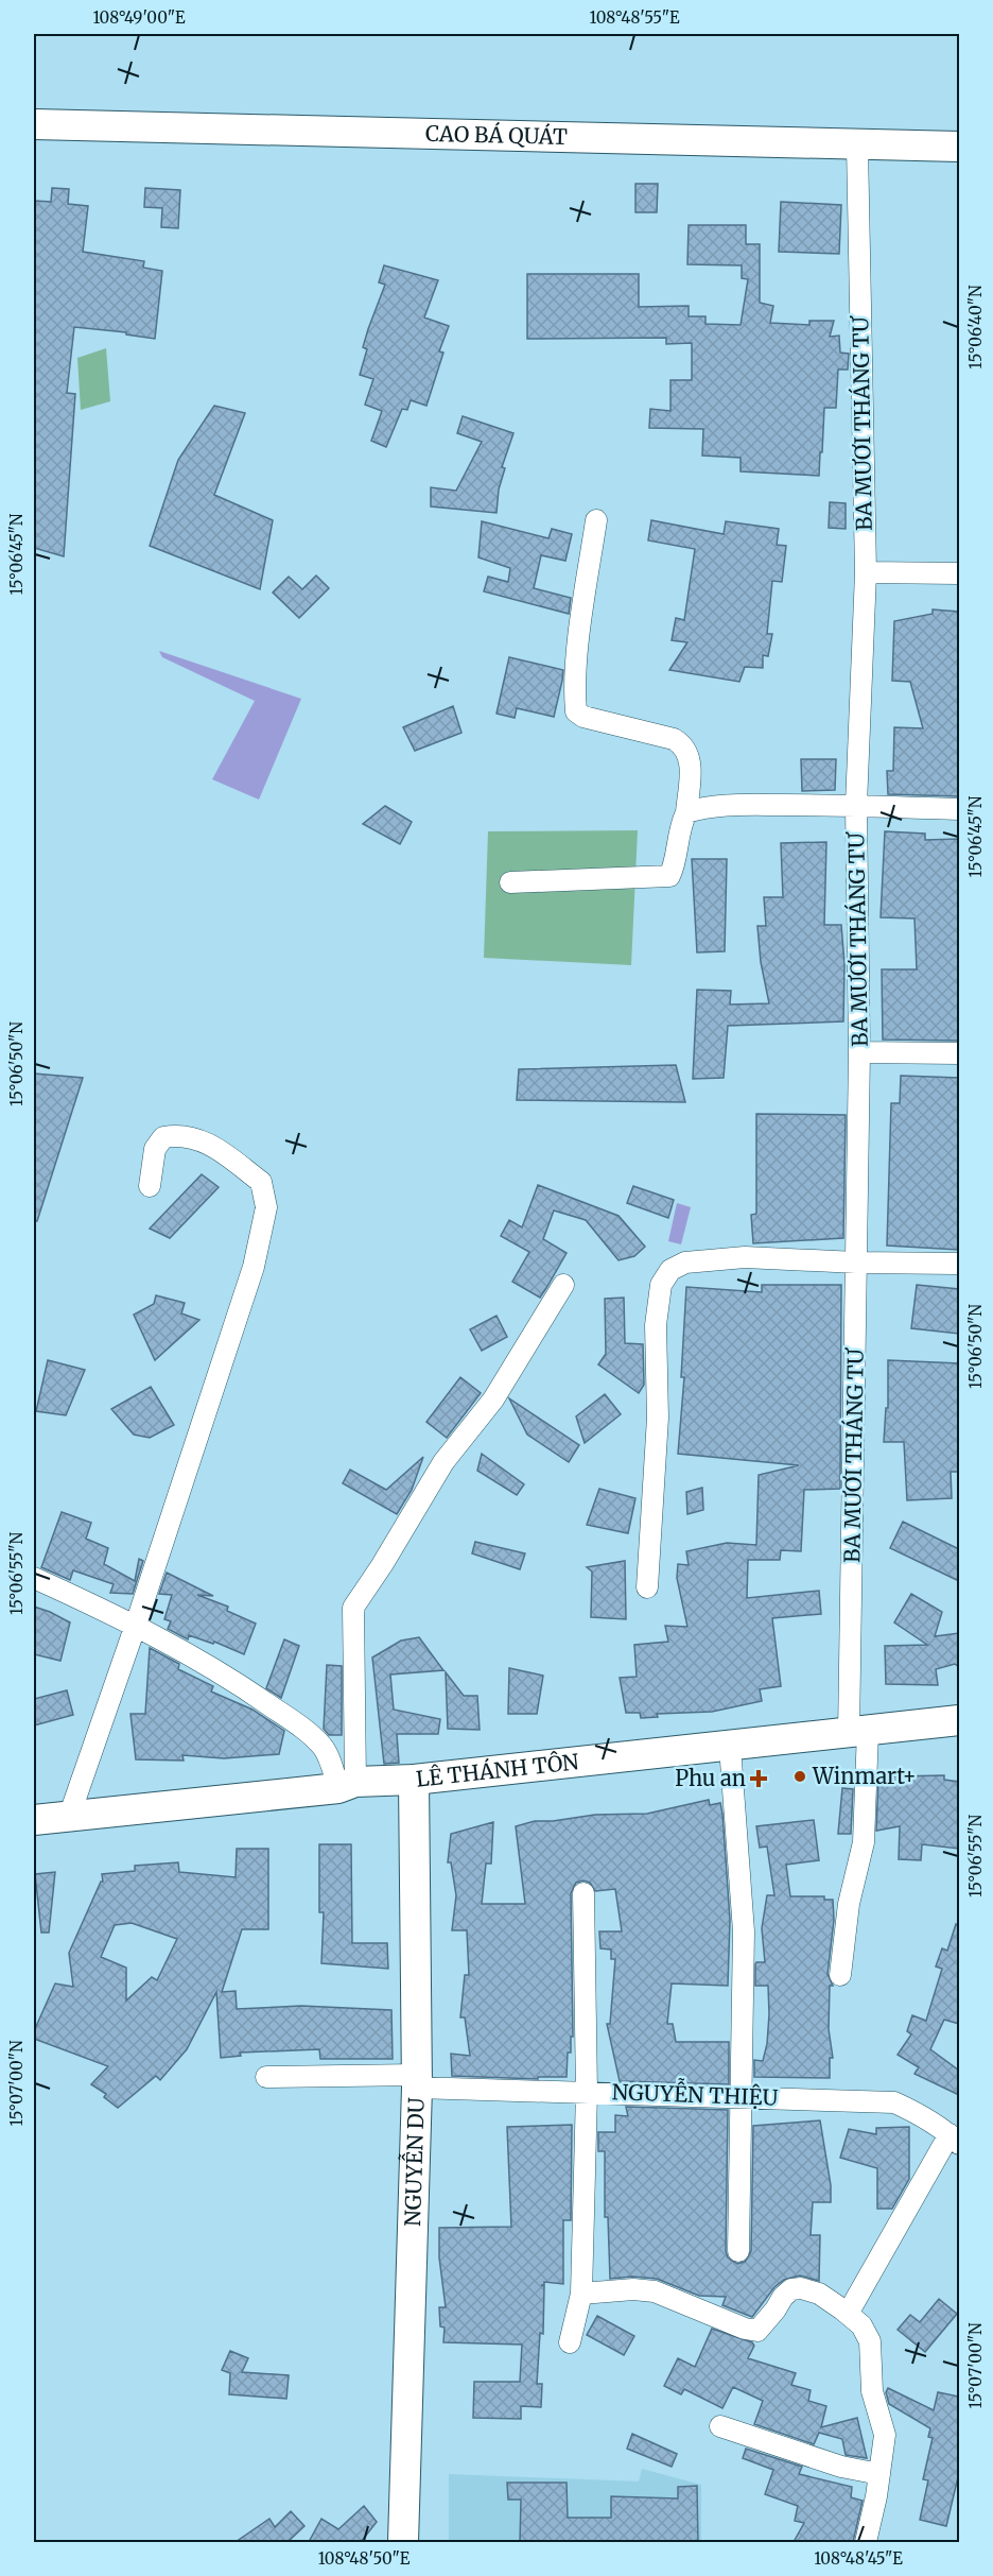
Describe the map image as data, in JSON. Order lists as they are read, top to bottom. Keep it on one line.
{"streets":{"street":["CAO BÁ QUÁT","BA MƯƠI THÁNG TƯ","LÊ THÁNH TÔN","NGUYỄN THIỆU","NGUYỄN DU"]},"crossings":[["CAO BÁ QUÁT","BA MƯƠI THÁNG TƯ"],["BA MƯƠI THÁNG TƯ","LÊ THÁNH TÔN"],["LÊ THÁNH TÔN","NGUYỄN DU"],["NGUYỄN THIỆU","NGUYỄN DU"]],"places":{"other":["Winmart+"],"health":["Phu an"]},"coordinates":["108°49'00\"E","108°48'55\"E","15°06'40\"N","15°06'45\"N","15°06'50\"N","15°06'55\"N","15°07'00\"N","108°48'50\"E","108°48'45\"E"]}
